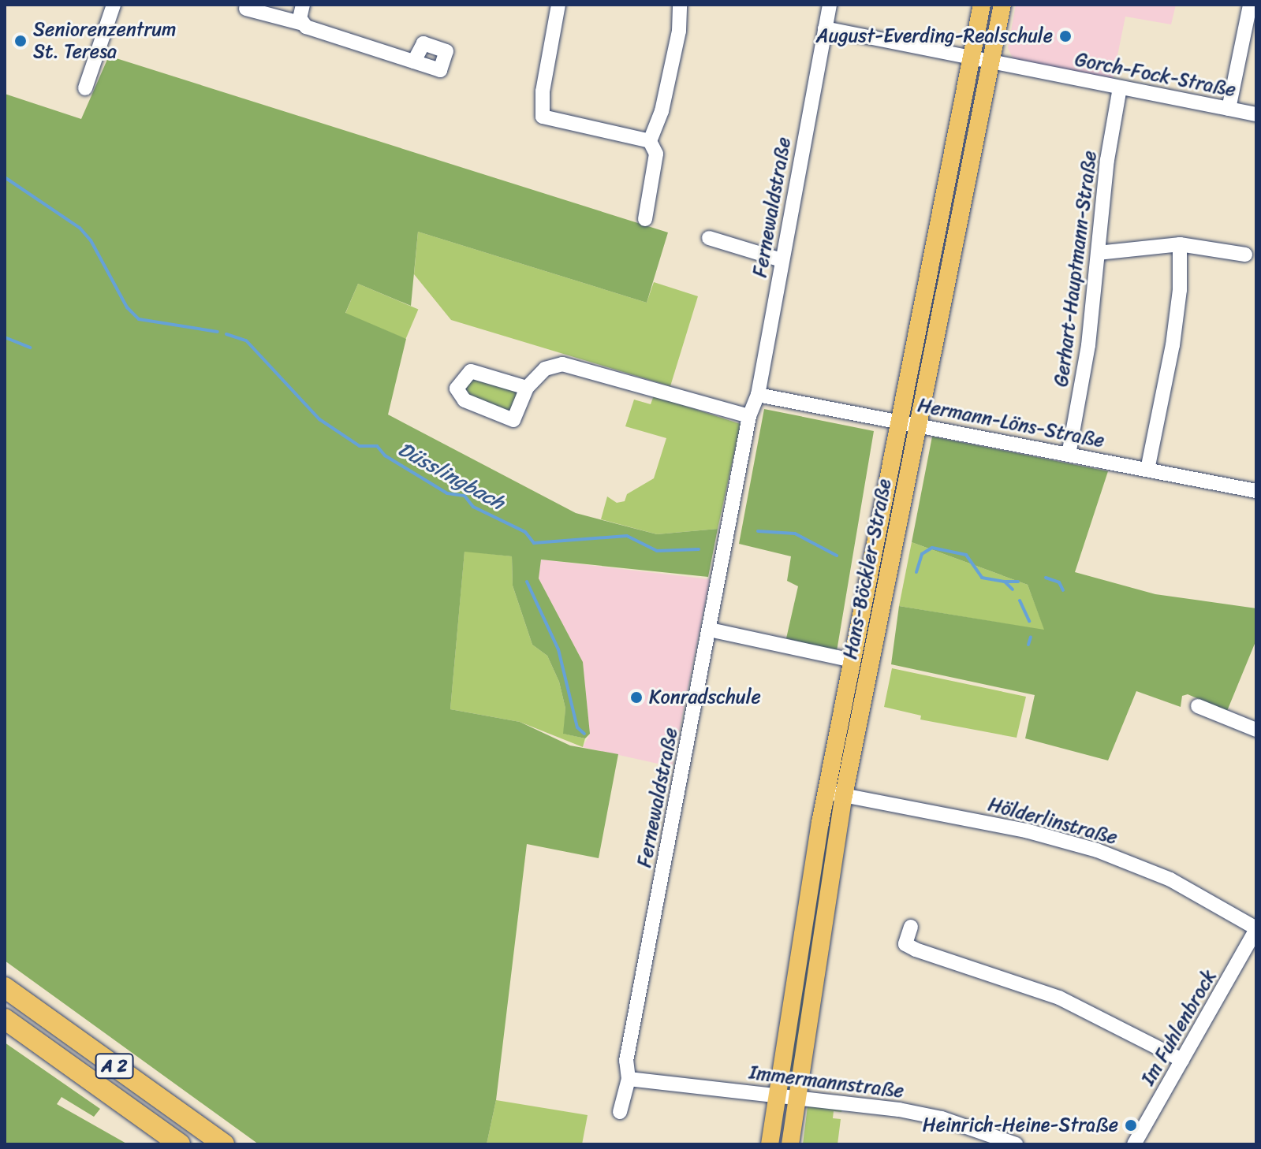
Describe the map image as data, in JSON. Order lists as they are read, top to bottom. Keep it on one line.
{"streets":{"highway":["A 2"],"main road":["Hans-Böckler-Straße"],"street":["Gorch-Fock-Straße","Fernewaldstraße","Gerhart-Hauptmann-Straße","Hermann-Löns-Straße","Hölderlinstraße","Im Fuhlenbrock","Immermannstraße"]},"crossings":[["Gorch-Fock-Straße","Fernewaldstraße"],["Gorch-Fock-Straße","Gerhart-Hauptmann-Straße"],["Gorch-Fock-Straße","Hans-Böckler-Straße"],["Fernewaldstraße","Hermann-Löns-Straße"],["Fernewaldstraße","Hans-Böckler-Straße"],["Fernewaldstraße","Immermannstraße"],["Gerhart-Hauptmann-Straße","Hermann-Löns-Straße"],["Hermann-Löns-Straße","Hans-Böckler-Straße"],["Hans-Böckler-Straße","Hölderlinstraße"],["Hans-Böckler-Straße","Immermannstraße"],["Hölderlinstraße","Im Fuhlenbrock"]],"water":["Düsslingbach"],"places":["August-Everding-Realschule","Seniorenzentrum St. Teresa","Konradschule","Heinrich-Heine-Straße"]}
